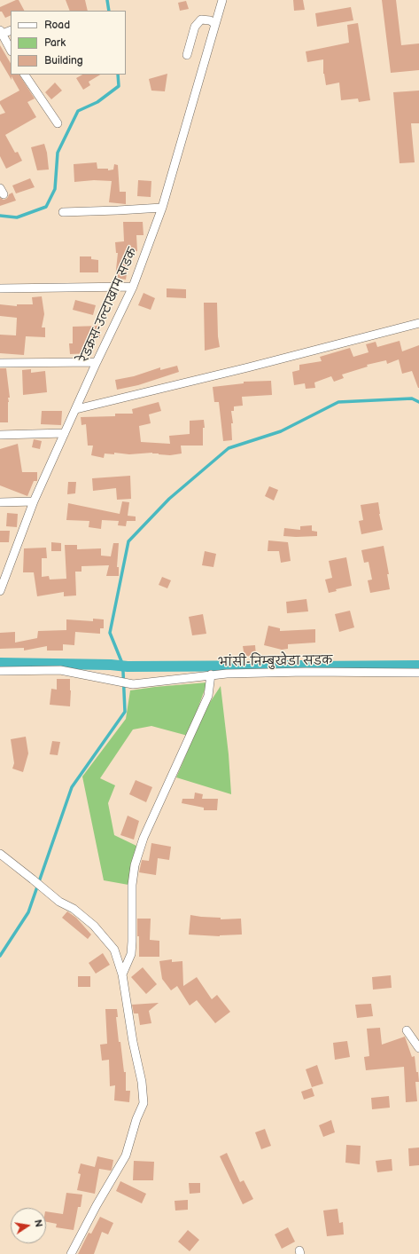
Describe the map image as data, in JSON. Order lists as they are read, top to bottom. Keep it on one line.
{"streets":{"street":["रेडक्रस-उल्टाखाम सडक","भांसी-निम्बुखेडा सडक"]},"legend":["Road","Park","Building"],"north":"right"}
